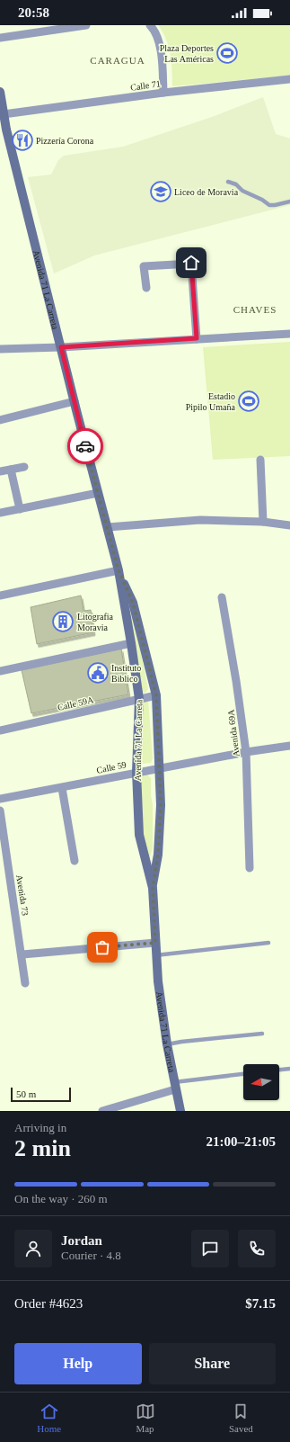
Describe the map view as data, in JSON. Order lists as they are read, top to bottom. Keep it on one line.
{"streets":{"street":["Calle 71","Avenida 71 La Carreta","Calle 59A","Avenida 69A","Calle 59","Avenida 73"]},"crossings":[["Calle 71","Avenida 71 La Carreta"],["Avenida 71 La Carreta","Calle 59A"],["Avenida 71 La Carreta","Calle 59"],["Avenida 69A","Calle 59"]],"districts":["CARAGUA","CHAVES"],"places":{"sports":["Plaza Deportes Las Américas","Estadio Pipilo Umaña"],"restaurant":["Pizzería Corona"],"school or university":["Liceo de Moravia"],"building":["Litografia Moravia"],"public building":["Instituto Biblico"]},"scale_bar":"50 m","north":"left","page":{"status":"20:58","scale":"50 m","heading":["2 min","Arriving in","21:00–21:05"],"panel":["Jordan","Courier · 4.8","Order #4623","$7.15"],"bar":"On the way · 260 m","buttons":["Help","Share"],"tabs":["Home","Map","Saved"]}}
